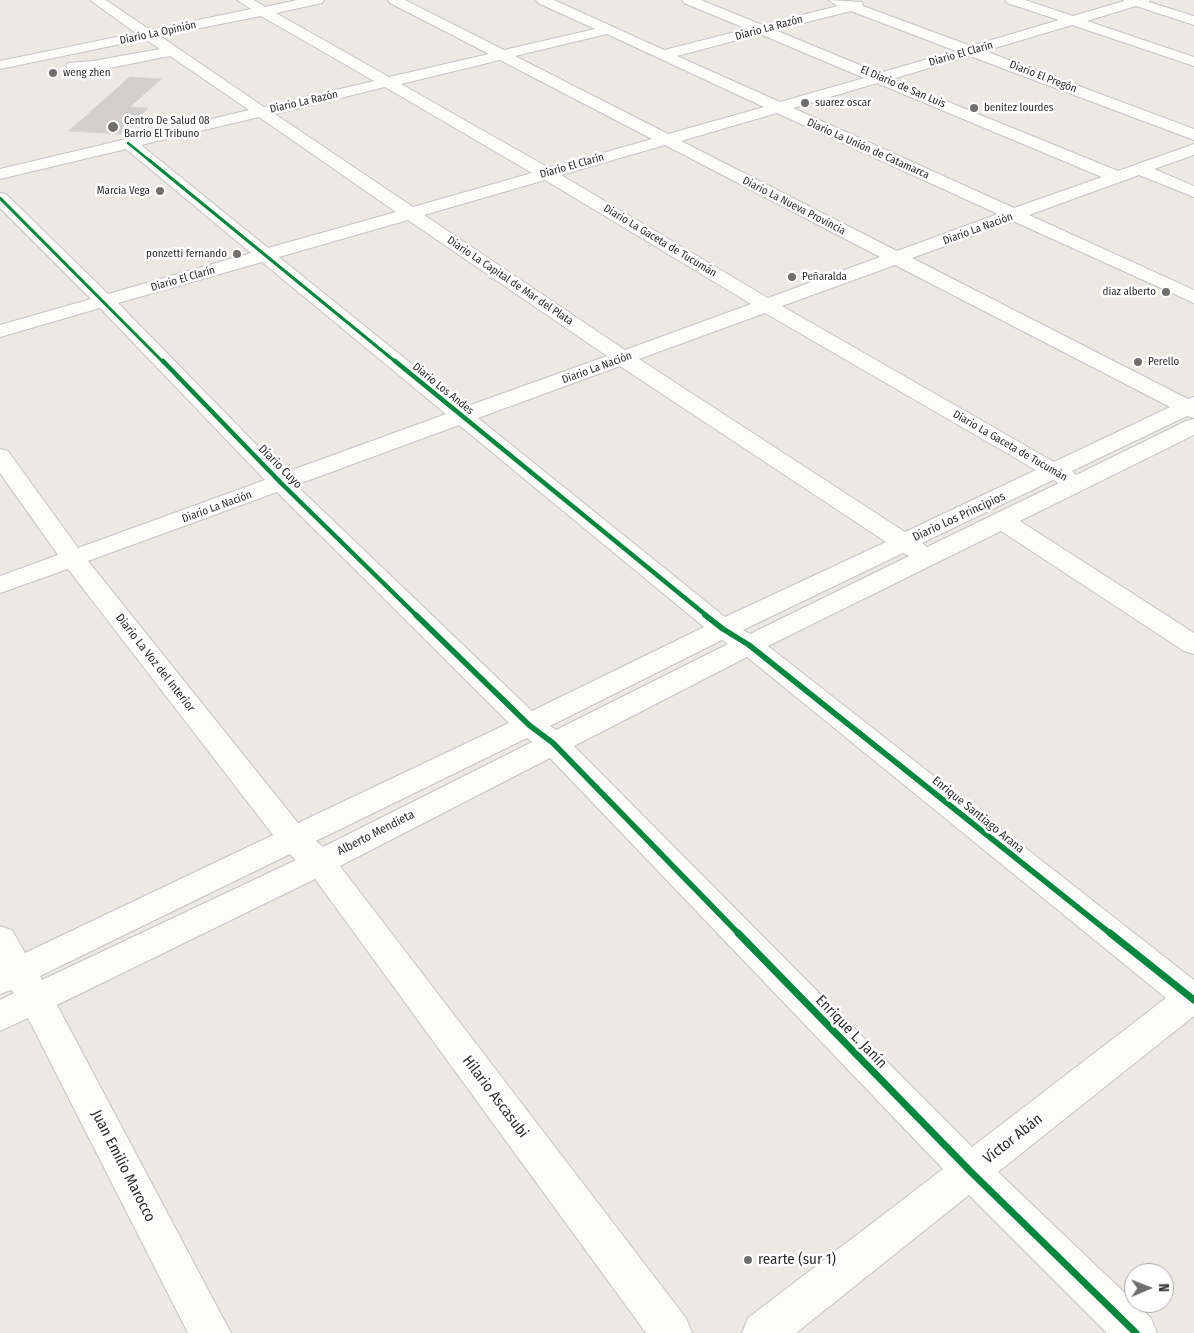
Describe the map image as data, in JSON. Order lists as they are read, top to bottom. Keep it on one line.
{"streets":{"street":["Diario La Razón","Diario La Opinión","Diario El Clarín","Diario El Pregón","El Diario de San Luis","Diario La Unión de Catamarca","Diario La Nueva Provincia","Diario La Nación","Diario La Gaceta de Tucumán","Diario La Capital de Mar del Plata","Diario Los Andes","Diario Cuyo","Diario Los Principios","Diario La Voz del Interior","Enrique Santiago Arana","Alberto Mendieta","Enrique L. Janín","Hilario Ascasubi","Víctor Abán","Juan Emilio Marocco"]},"crossings":[["Diario La Razón","Diario El Pregón"],["Diario La Razón","El Diario de San Luis"],["Diario La Razón","Diario La Unión de Catamarca"],["Diario La Razón","Diario La Nueva Provincia"],["Diario La Razón","Diario La Gaceta de Tucumán"],["Diario La Razón","Diario La Capital de Mar del Plata"],["Diario La Razón","Diario Los Andes"],["Diario La Opinión","Diario La Gaceta de Tucumán"],["Diario La Opinión","Diario La Capital de Mar del Plata"],["Diario El Clarín","Diario El Pregón"],["Diario El Clarín","El Diario de San Luis"],["Diario El Clarín","Diario La Unión de Catamarca"],["Diario El Clarín","Diario La Nueva Provincia"],["Diario El Clarín","Diario La Gaceta de Tucumán"],["Diario El Clarín","Diario La Capital de Mar del Plata"],["Diario El Clarín","Diario Los Andes"],["Diario El Clarín","Diario Cuyo"],["El Diario de San Luis","Diario La Nación"],["Diario La Unión de Catamarca","Diario La Nación"],["Diario La Nueva Provincia","Diario La Nación"],["Diario La Nueva Provincia","Diario Los Principios"],["Diario La Nación","Diario La Gaceta de Tucumán"],["Diario La Nación","Diario La Capital de Mar del Plata"],["Diario La Nación","Diario Los Andes"],["Diario La Nación","Diario Cuyo"],["Diario La Nación","Diario La Voz del Interior"],["Diario La Gaceta de Tucumán","Diario Los Principios"],["Diario La Capital de Mar del Plata","Diario Los Principios"],["Diario Los Andes","Diario Los Principios"],["Diario Los Andes","Enrique Santiago Arana"],["Diario Los Andes","Alberto Mendieta"],["Diario Cuyo","Alberto Mendieta"],["Diario Cuyo","Enrique L. Janín"],["Diario Los Principios","Enrique Santiago Arana"],["Diario Los Principios","Alberto Mendieta"],["Diario La Voz del Interior","Alberto Mendieta"],["Diario La Voz del Interior","Hilario Ascasubi"],["Enrique Santiago Arana","Alberto Mendieta"],["Enrique Santiago Arana","Víctor Abán"],["Alberto Mendieta","Enrique L. Janín"],["Alberto Mendieta","Hilario Ascasubi"],["Alberto Mendieta","Juan Emilio Marocco"],["Enrique L. Janín","Víctor Abán"]],"places":["weng zhen","suarez oscar","benitez lourdes","Centro De Salud 08 Barrio El Tribuno","Marcia Vega","ponzetti fernando","Peñaralda","diaz alberto","Perello","rearte (sur 1)"],"north":"right"}
